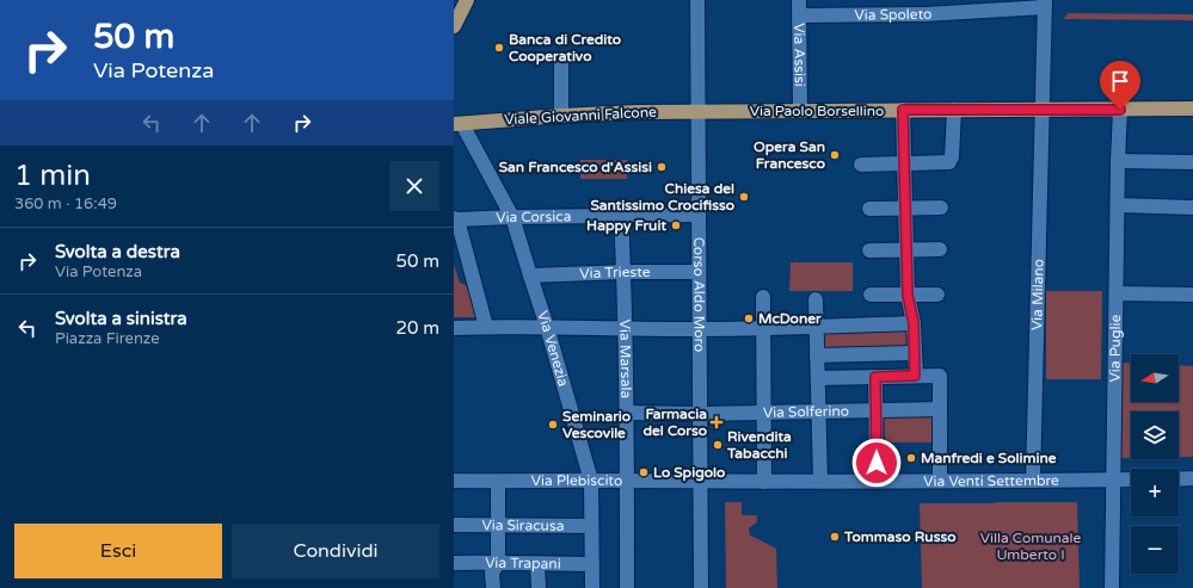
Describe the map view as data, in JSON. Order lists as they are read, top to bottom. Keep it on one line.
{"streets":{"main road":["Via Paolo Borsellino","Viale Giovanni Falcone"],"street":["Via Spoleto","Via Assisi","Via Corsica","Via Trieste","Corso Aldo Moro","Via Milano","Via Puglie","Via Venezia","Via Marsala","Via Solferino","Via Plebiscito","Via Venti Settembre","Via Siracusa","Via Trapani"]},"crossings":[["Via Spoleto","Via Assisi"],["Via Spoleto","Via Milano"],["Via Assisi","Via Paolo Borsellino"],["Via Paolo Borsellino","Viale Giovanni Falcone"],["Via Paolo Borsellino","Corso Aldo Moro"],["Via Paolo Borsellino","Via Milano"],["Via Paolo Borsellino","Via Puglie"],["Viale Giovanni Falcone","Corso Aldo Moro"],["Viale Giovanni Falcone","Via Venezia"],["Via Corsica","Corso Aldo Moro"],["Via Corsica","Via Venezia"],["Via Corsica","Via Marsala"],["Via Trieste","Corso Aldo Moro"],["Via Trieste","Via Venezia"],["Via Trieste","Via Marsala"],["Corso Aldo Moro","Via Solferino"],["Corso Aldo Moro","Via Plebiscito"],["Corso Aldo Moro","Via Venti Settembre"],["Via Milano","Via Venti Settembre"],["Via Puglie","Via Venti Settembre"],["Via Venezia","Via Plebiscito"],["Via Venezia","Via Siracusa"],["Via Venezia","Via Trapani"],["Via Marsala","Via Solferino"],["Via Marsala","Via Plebiscito"],["Via Plebiscito","Via Venti Settembre"]],"parks":["Villa Comunale Umberto I"],"places":{"other":["Banca di Credito Cooperativo","Opera San Francesco","San Francesco d'Assisi","Chiesa del Santissimo Crocifisso","Happy Fruit","McDoner","Seminario Vescovile","Rivendita Tabacchi","Manfredi e Solimine","Lo Spigolo","Tommaso Russo"],"health":["Farmacia del Corso"]},"north":"left","page":{"turn":["50 m","Via Potenza"],"heading":["1 min","360 m · 16:49"],"list":[{"name":"Svolta a destra","note":"Via Potenza","value":"50 m"},{"name":"Svolta a sinistra","note":"Piazza Firenze","value":"20 m"}],"map_buttons":["+","−"],"buttons":["Esci","Condividi"]}}
